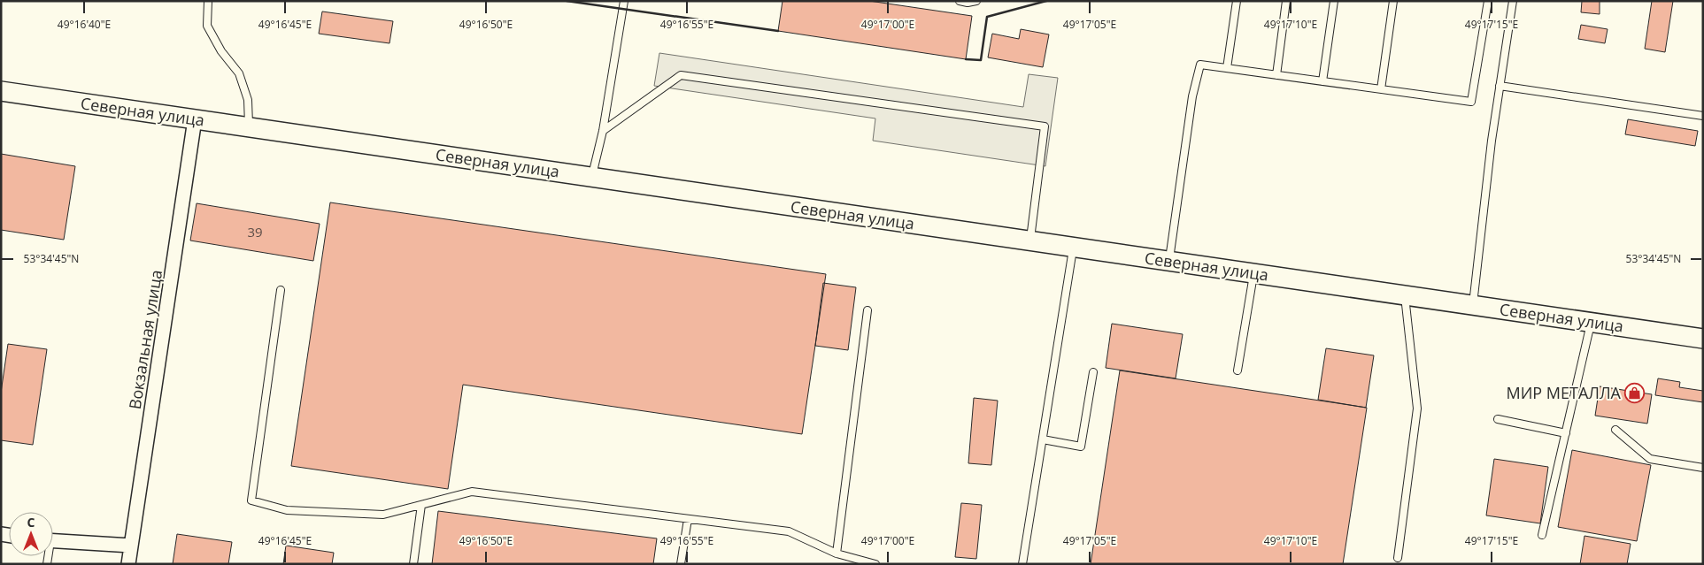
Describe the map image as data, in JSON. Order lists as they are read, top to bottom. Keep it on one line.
{"streets":{"main road":["Северная улица"],"street":["Вокзальная улица"]},"crossings":[["Северная улица","Вокзальная улица"]],"places":{"shop":["МИР МЕТАЛЛА"]},"house_numbers":["39"],"north":"top","coordinates":["49°16'40\"E","49°16'45\"E","49°16'50\"E","49°16'55\"E","49°17'00\"E","49°17'05\"E","49°17'10\"E","49°17'15\"E","53°34'45\"N"]}
